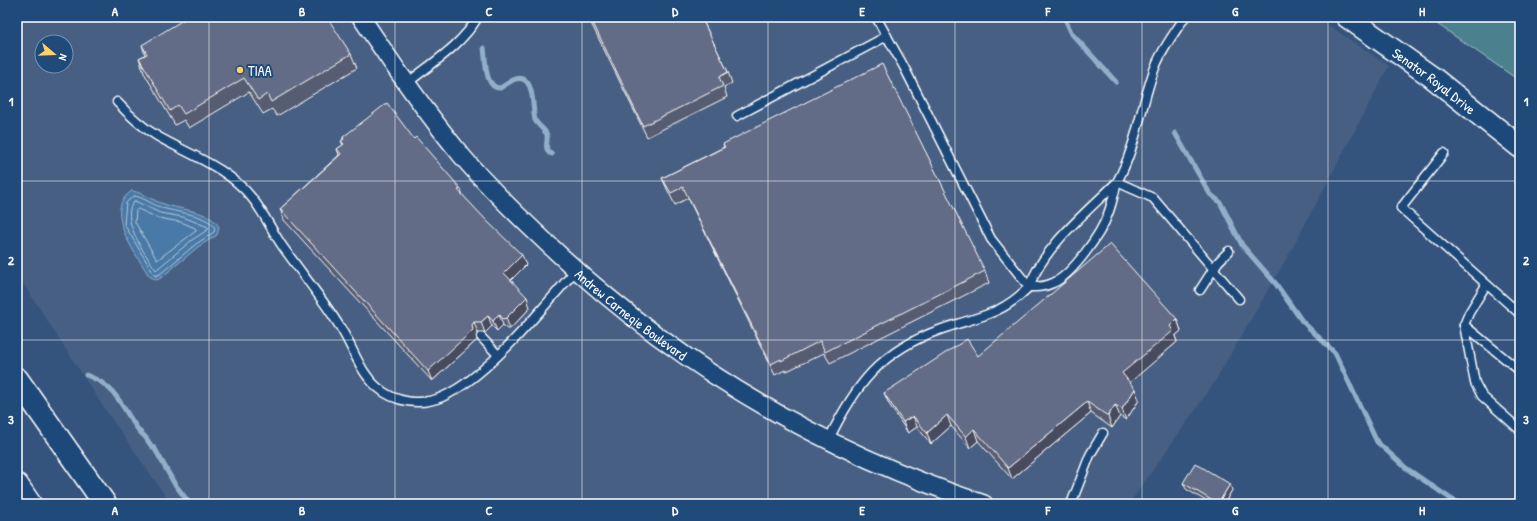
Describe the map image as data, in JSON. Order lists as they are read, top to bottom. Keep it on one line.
{"streets":{"street":["Senator Royal Drive","Andrew Carnegie Boulevard"]},"places":["TIAA"],"north":"right","grid":{"columns":["A","B","C","D","E","F","G","H"],"rows":["1","2","3"]}}
